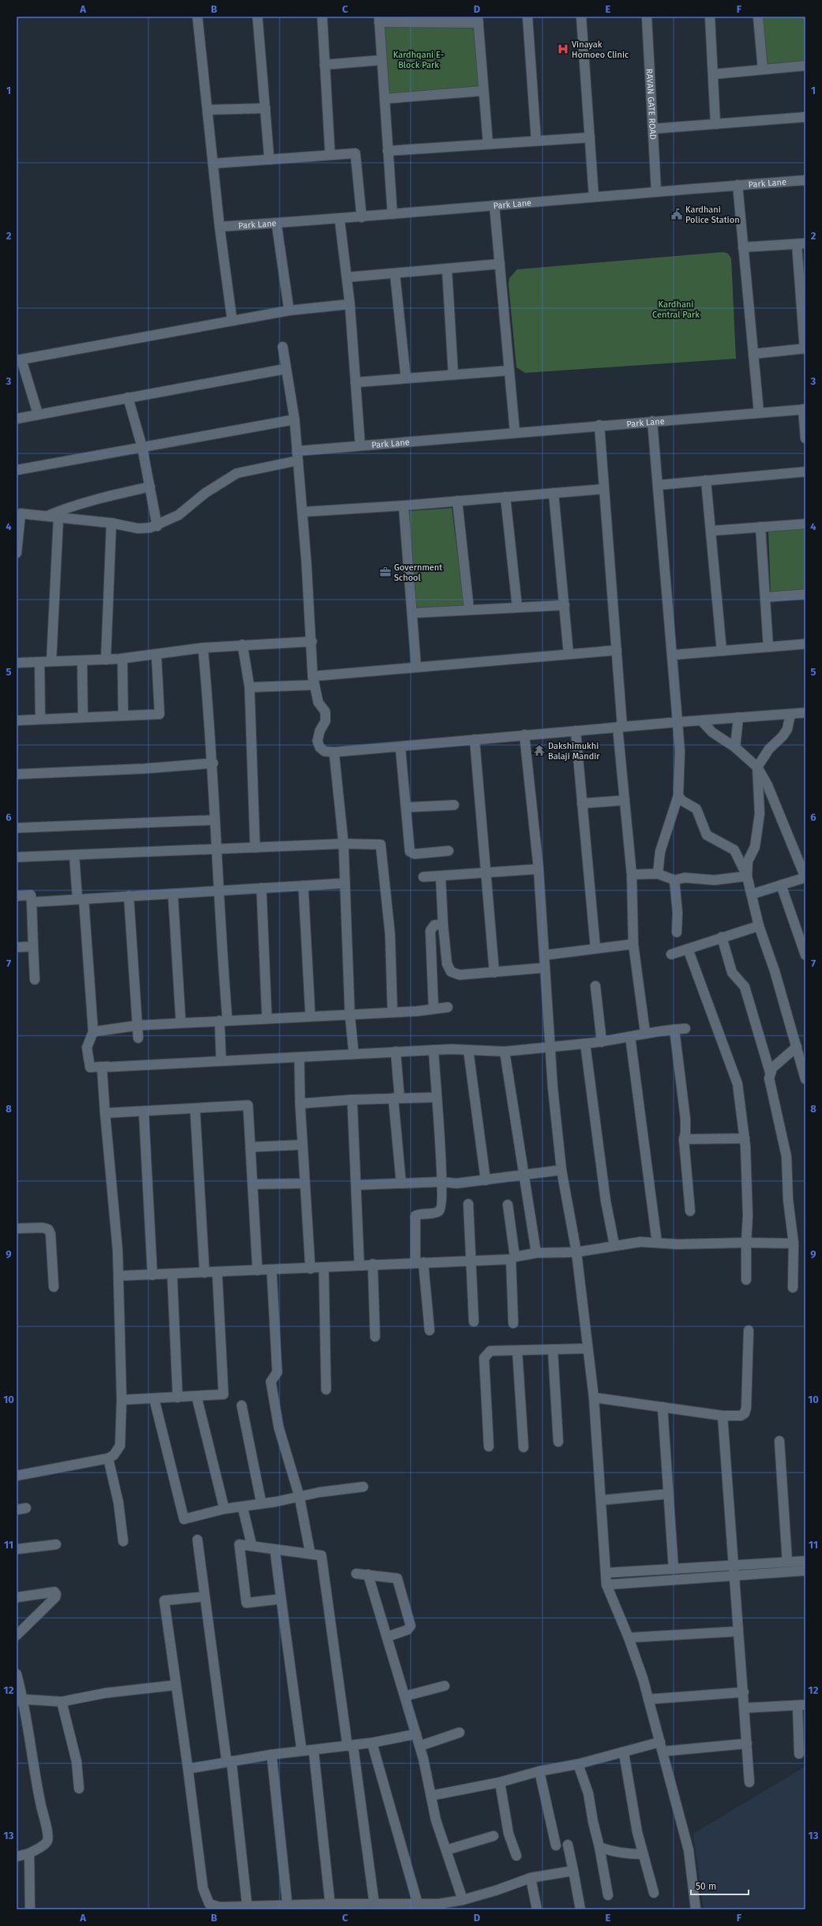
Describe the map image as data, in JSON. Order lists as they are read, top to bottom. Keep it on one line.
{"streets":{"street":["RAVAN GATE ROAD","Park Lane"]},"crossings":[["RAVAN GATE ROAD","Park Lane"]],"parks":["Kardhqani E- Block Park","Kardhani Central Park"],"places":{"hospital":["Vinayak Homoeo Clinic"],"public building":["Kardhani Police Station"],"office":["Government School"],"temple":["Dakshimukhi Balaji Mandir"]},"scale_bar":"50 m","grid":{"columns":["A","B","C","D","E","F"],"rows":["1","2","3","4","5","6","7","8","9","10","11","12","13"]}}
